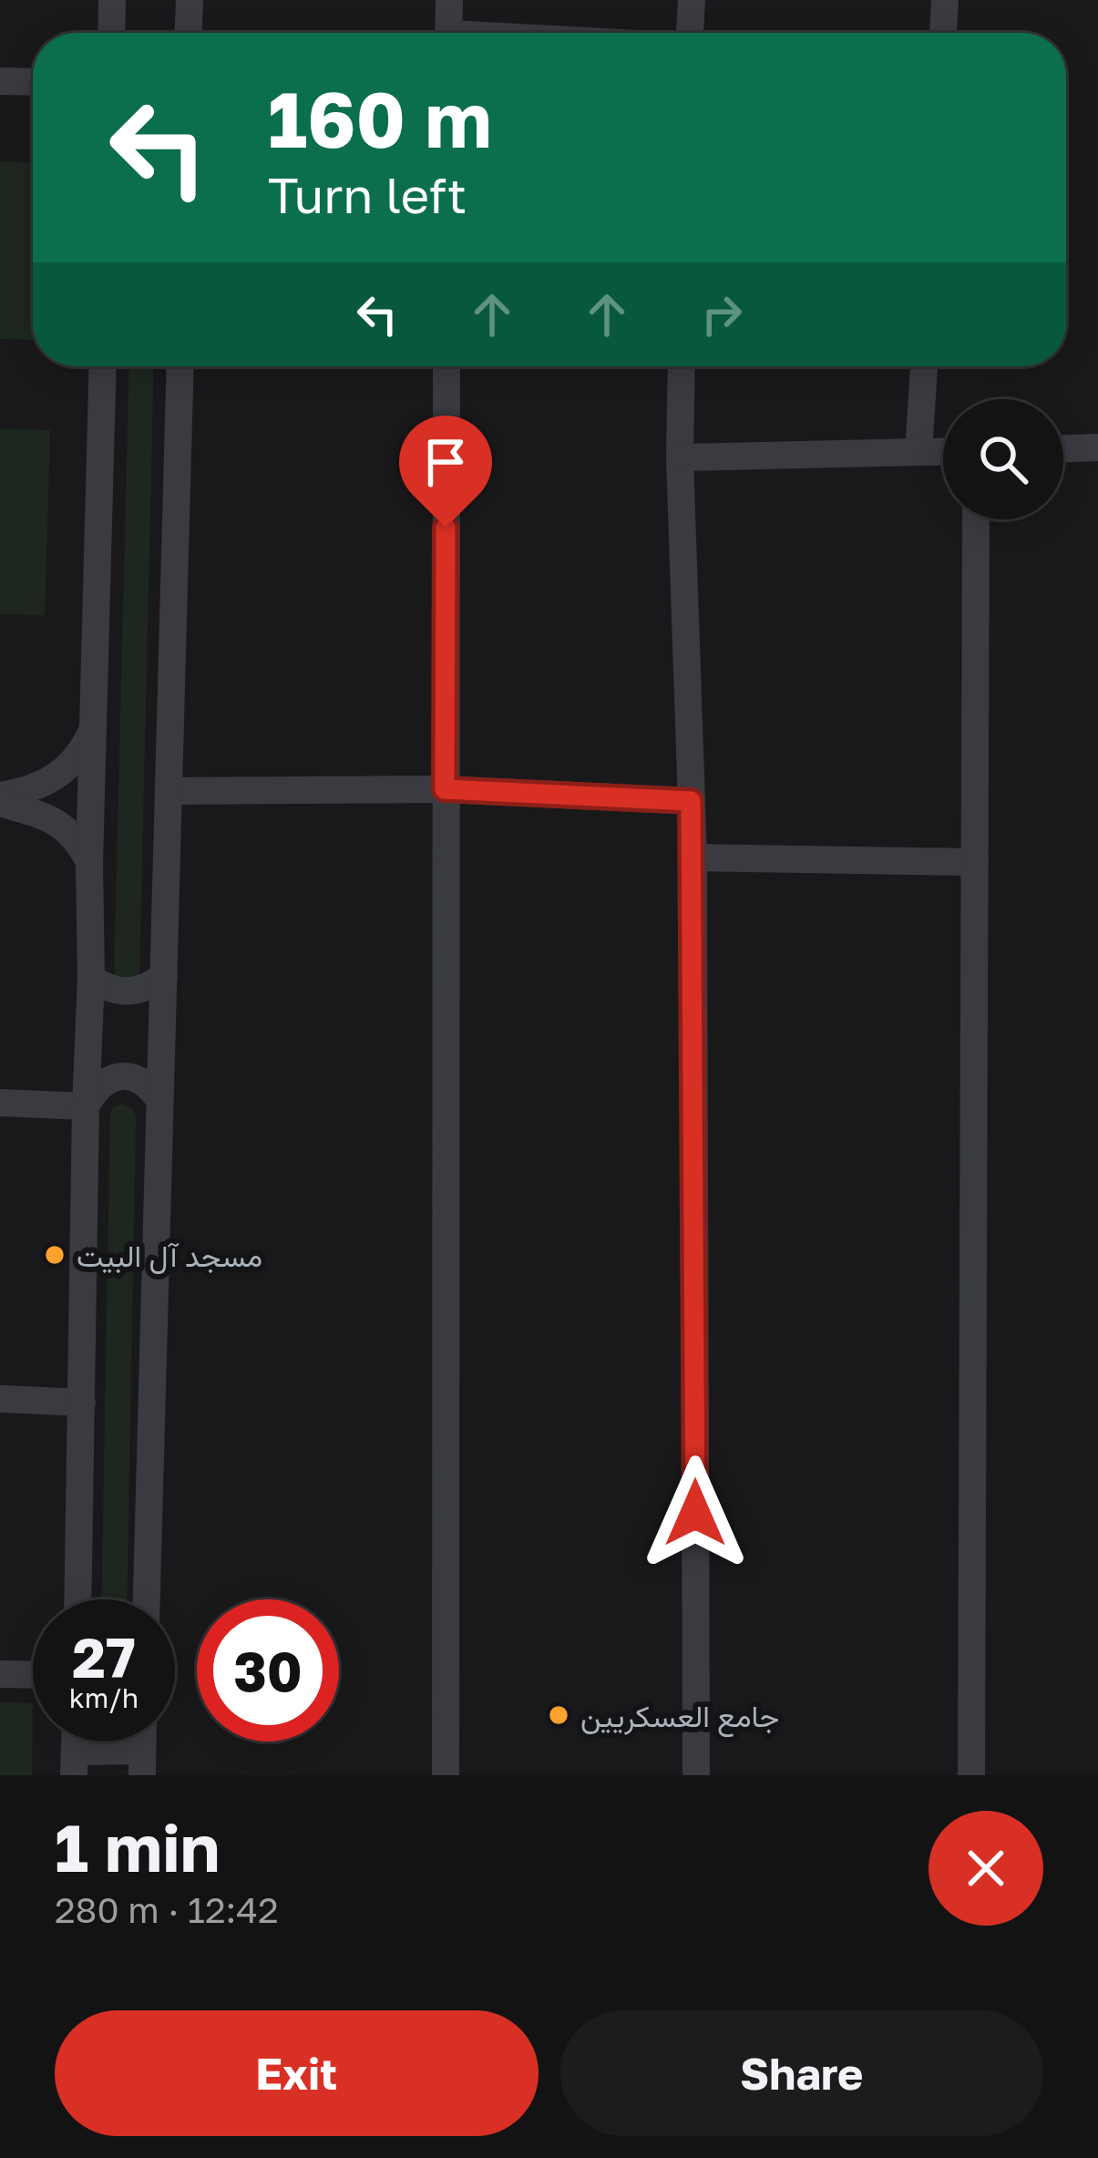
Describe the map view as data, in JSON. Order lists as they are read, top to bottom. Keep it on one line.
{"places":["مسجد آل البيت","جامع العسكريين"],"page":{"turn":["160 m","Turn left"],"speed":"27 km/h","limit":"30","heading":["1 min","280 m · 12:42"],"buttons":["Exit","Share"]}}
